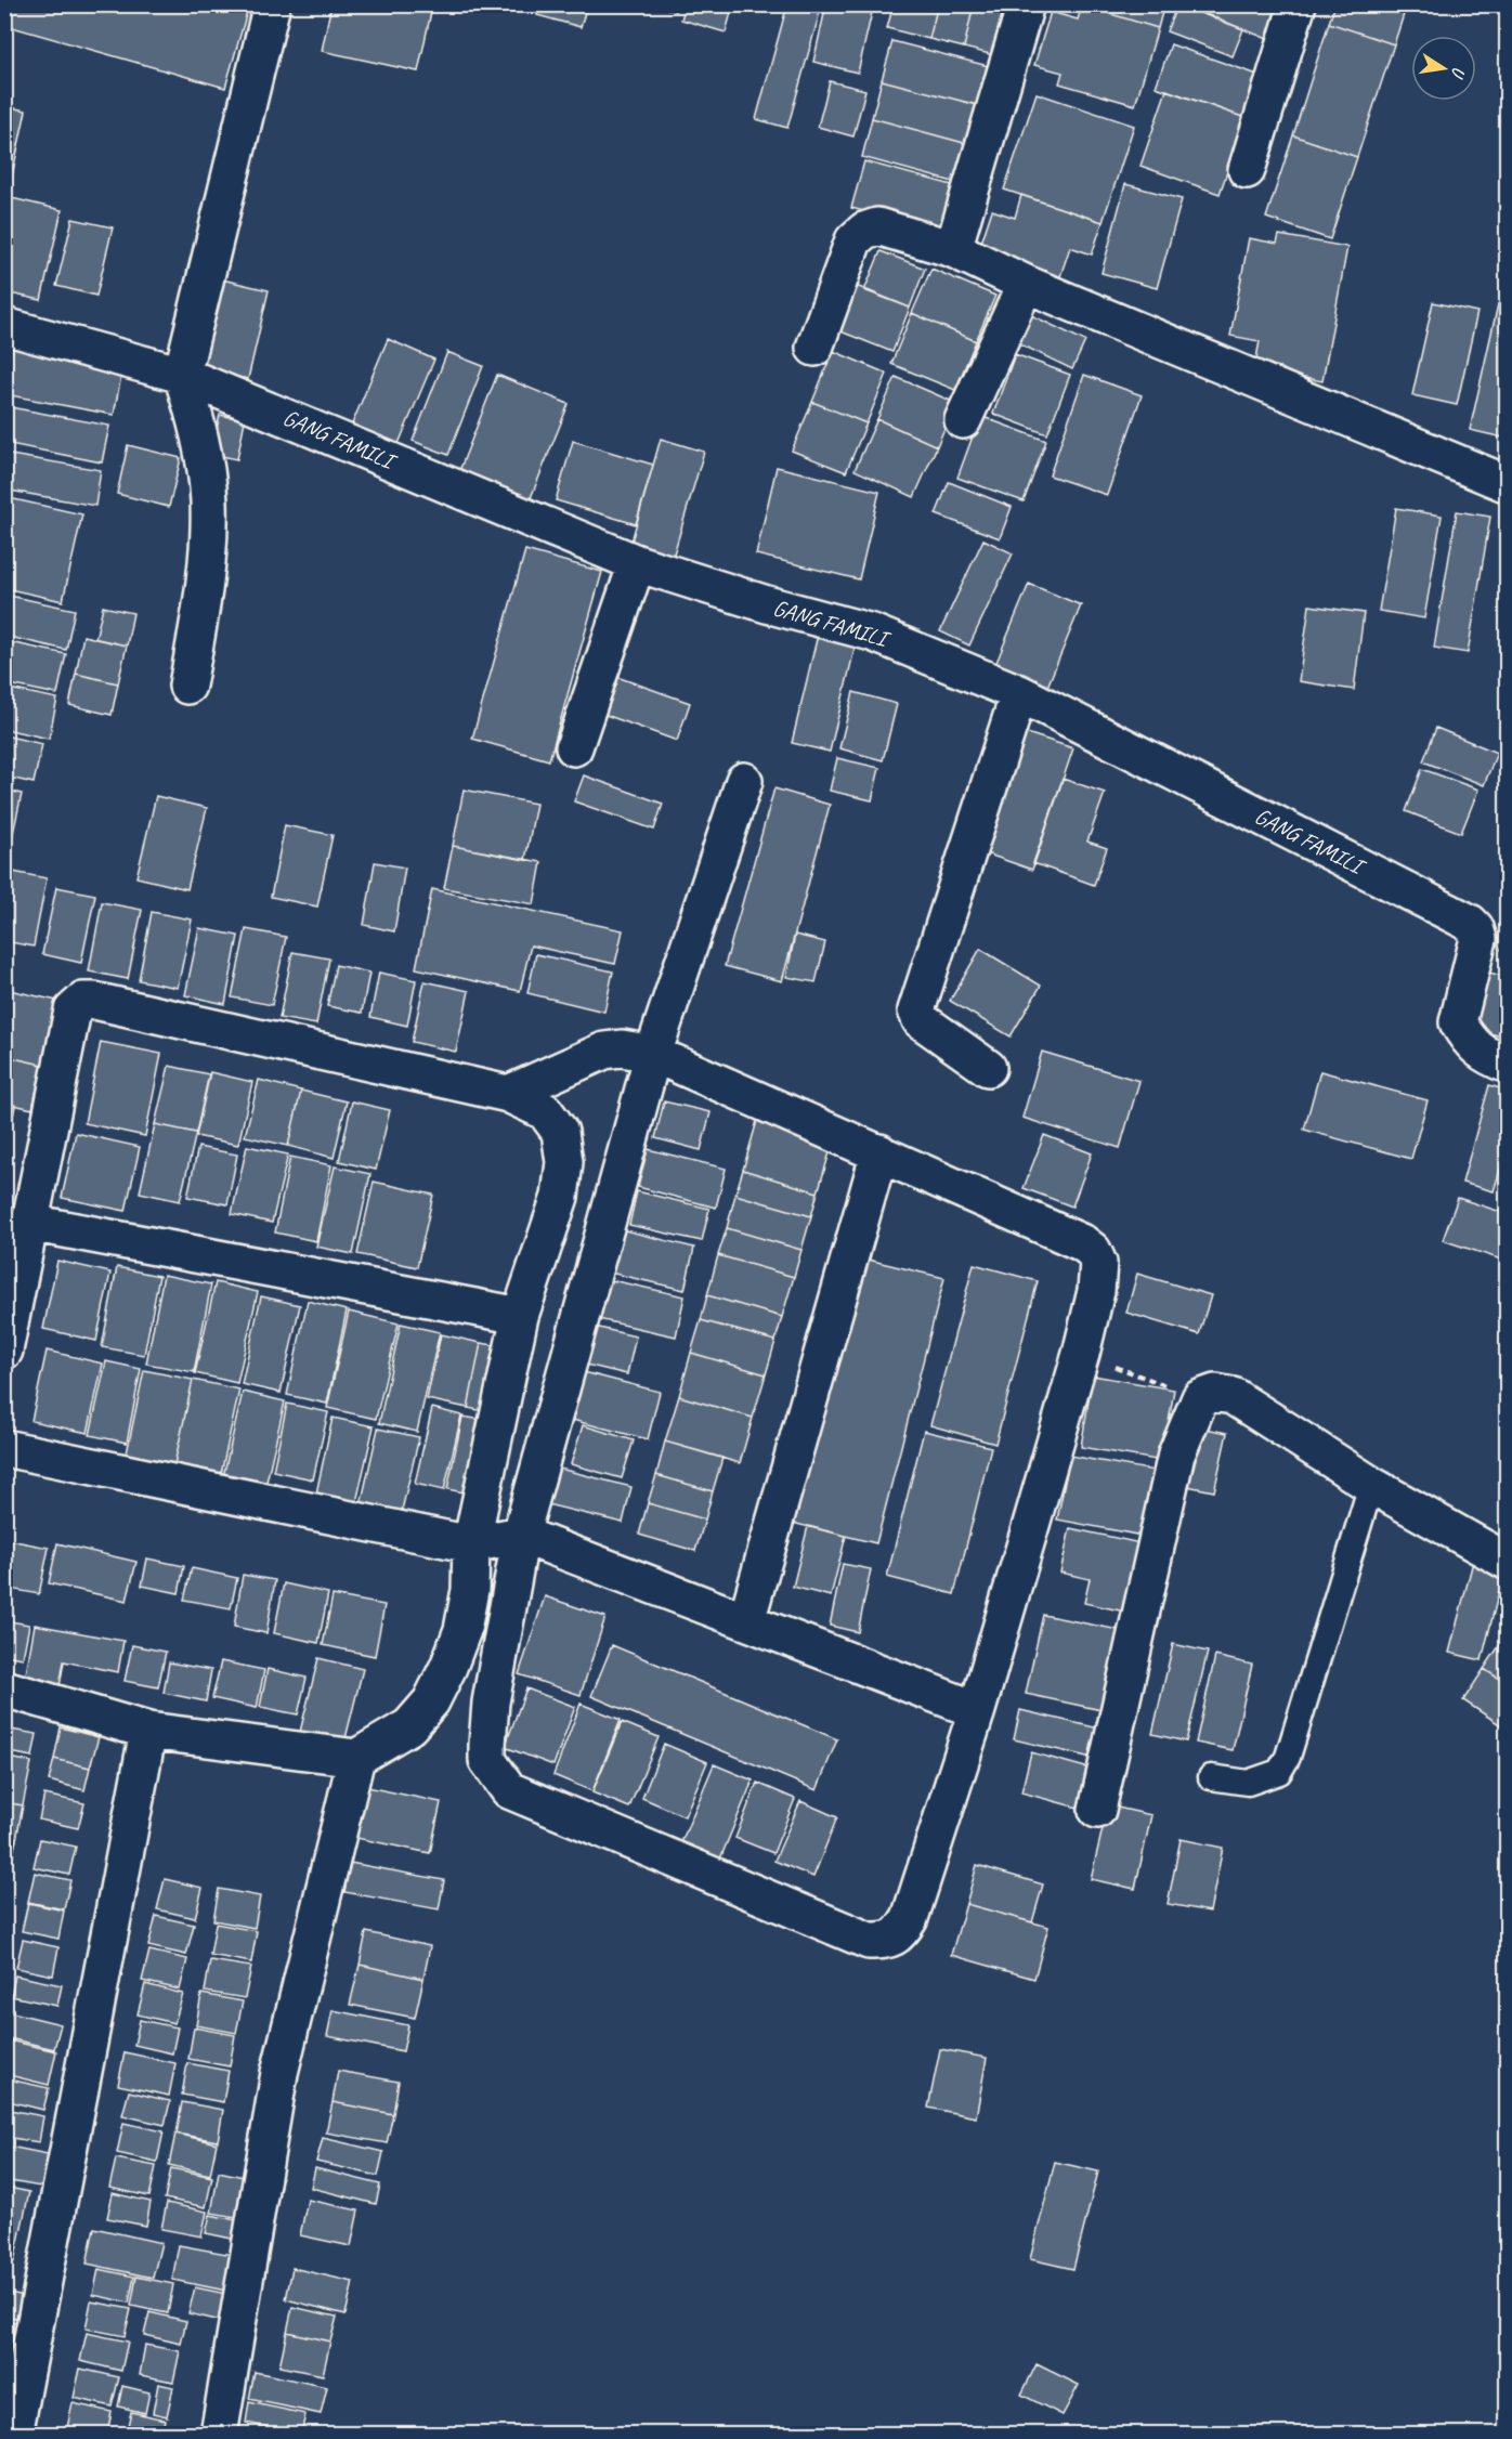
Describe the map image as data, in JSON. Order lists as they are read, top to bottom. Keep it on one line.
{"streets":{"street":["GANG FAMILI"]},"north":"right"}
